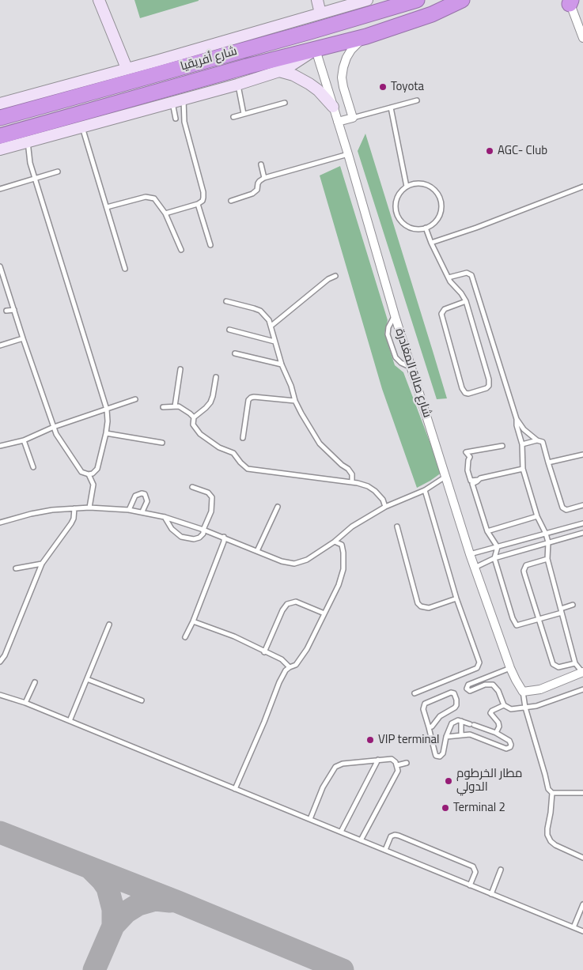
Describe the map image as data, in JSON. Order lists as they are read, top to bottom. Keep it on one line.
{"streets":{"highway":["شارع أفريقيا"],"street":["شارع صالة المغادرة"]},"crossings":[["شارع أفريقيا","شارع صالة المغادرة"]],"places":["Toyota","AGC- Club","VIP terminal","مطار الخرطوم الدولي","Terminal 2"]}
